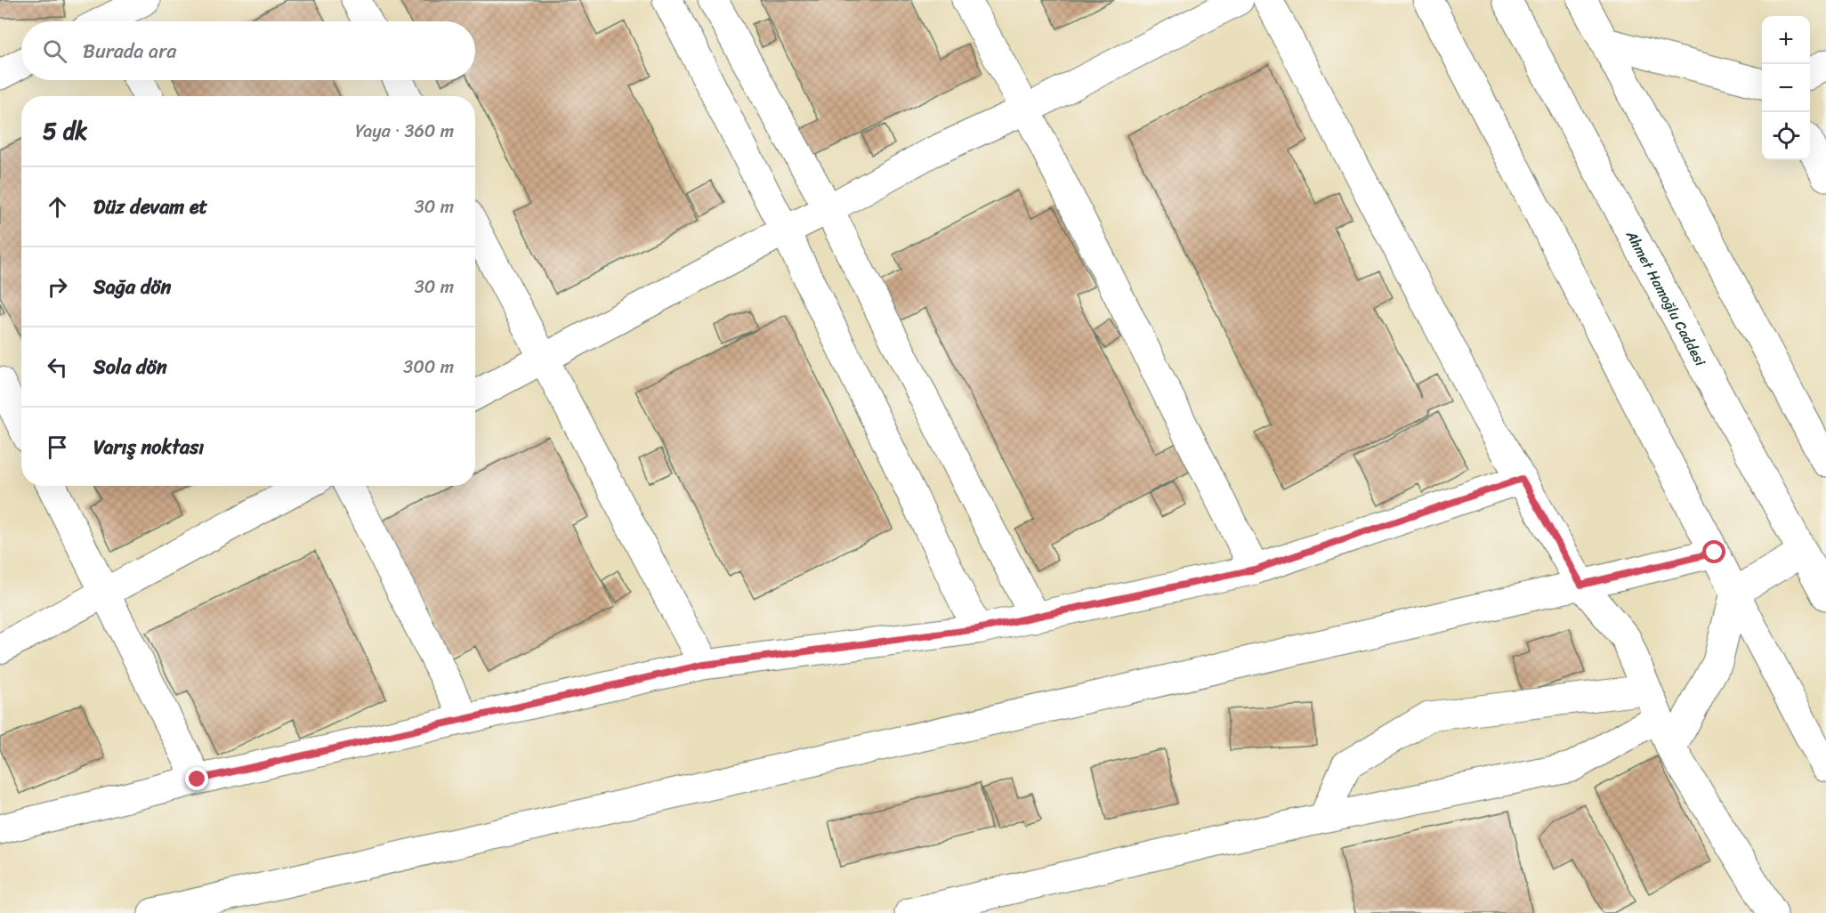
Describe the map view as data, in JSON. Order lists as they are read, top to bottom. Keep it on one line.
{"streets":{"main road":["Ahmet Hamoğlu Caddesi"]},"page":{"map_buttons":["+","−"],"search":"Burada ara","heading":["5 dk","Yaya · 360 m"],"list":[["Düz devam et","30 m"],["Sağa dön","30 m"],["Sola dön","300 m"],"Varış noktası"]}}
